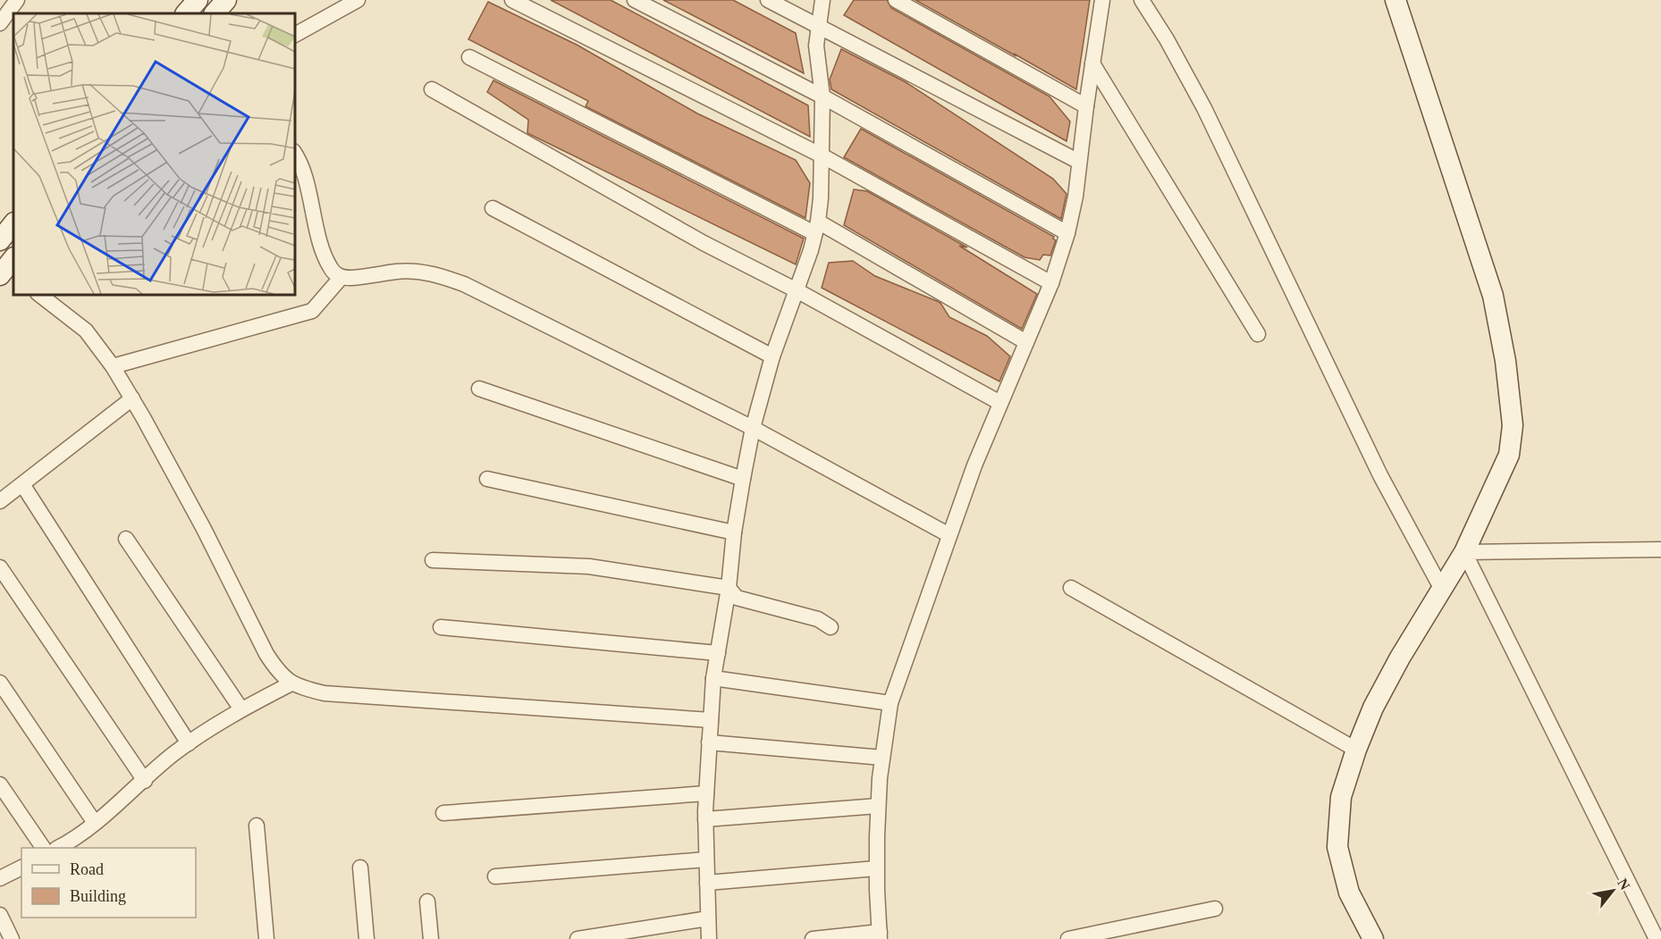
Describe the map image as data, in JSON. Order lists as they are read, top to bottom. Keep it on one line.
{"legend":["Road","Building"],"north":"top right"}
